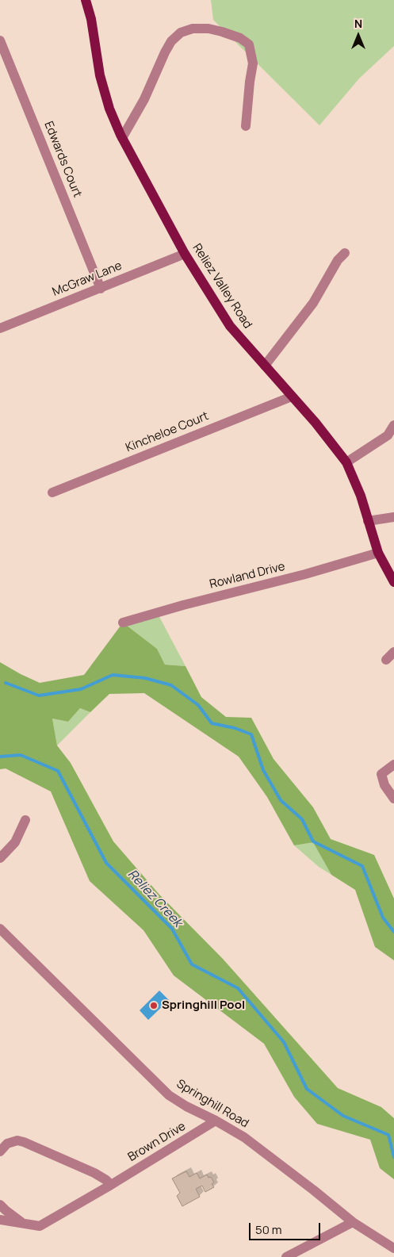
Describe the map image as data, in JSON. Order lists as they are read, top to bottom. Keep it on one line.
{"streets":{"main road":["Reliez Valley Road"],"street":["Edwards Court","McGraw Lane","Kincheloe Court","Rowland Drive","Springhill Road","Brown Drive"]},"crossings":[["Edwards Court","McGraw Lane"],["McGraw Lane","Reliez Valley Road"],["Reliez Valley Road","Kincheloe Court"],["Reliez Valley Road","Rowland Drive"],["Springhill Road","Brown Drive"]],"water":["Reliez Creek"],"places":["Springhill Pool"],"scale_bar":"50 m","north":"top"}
